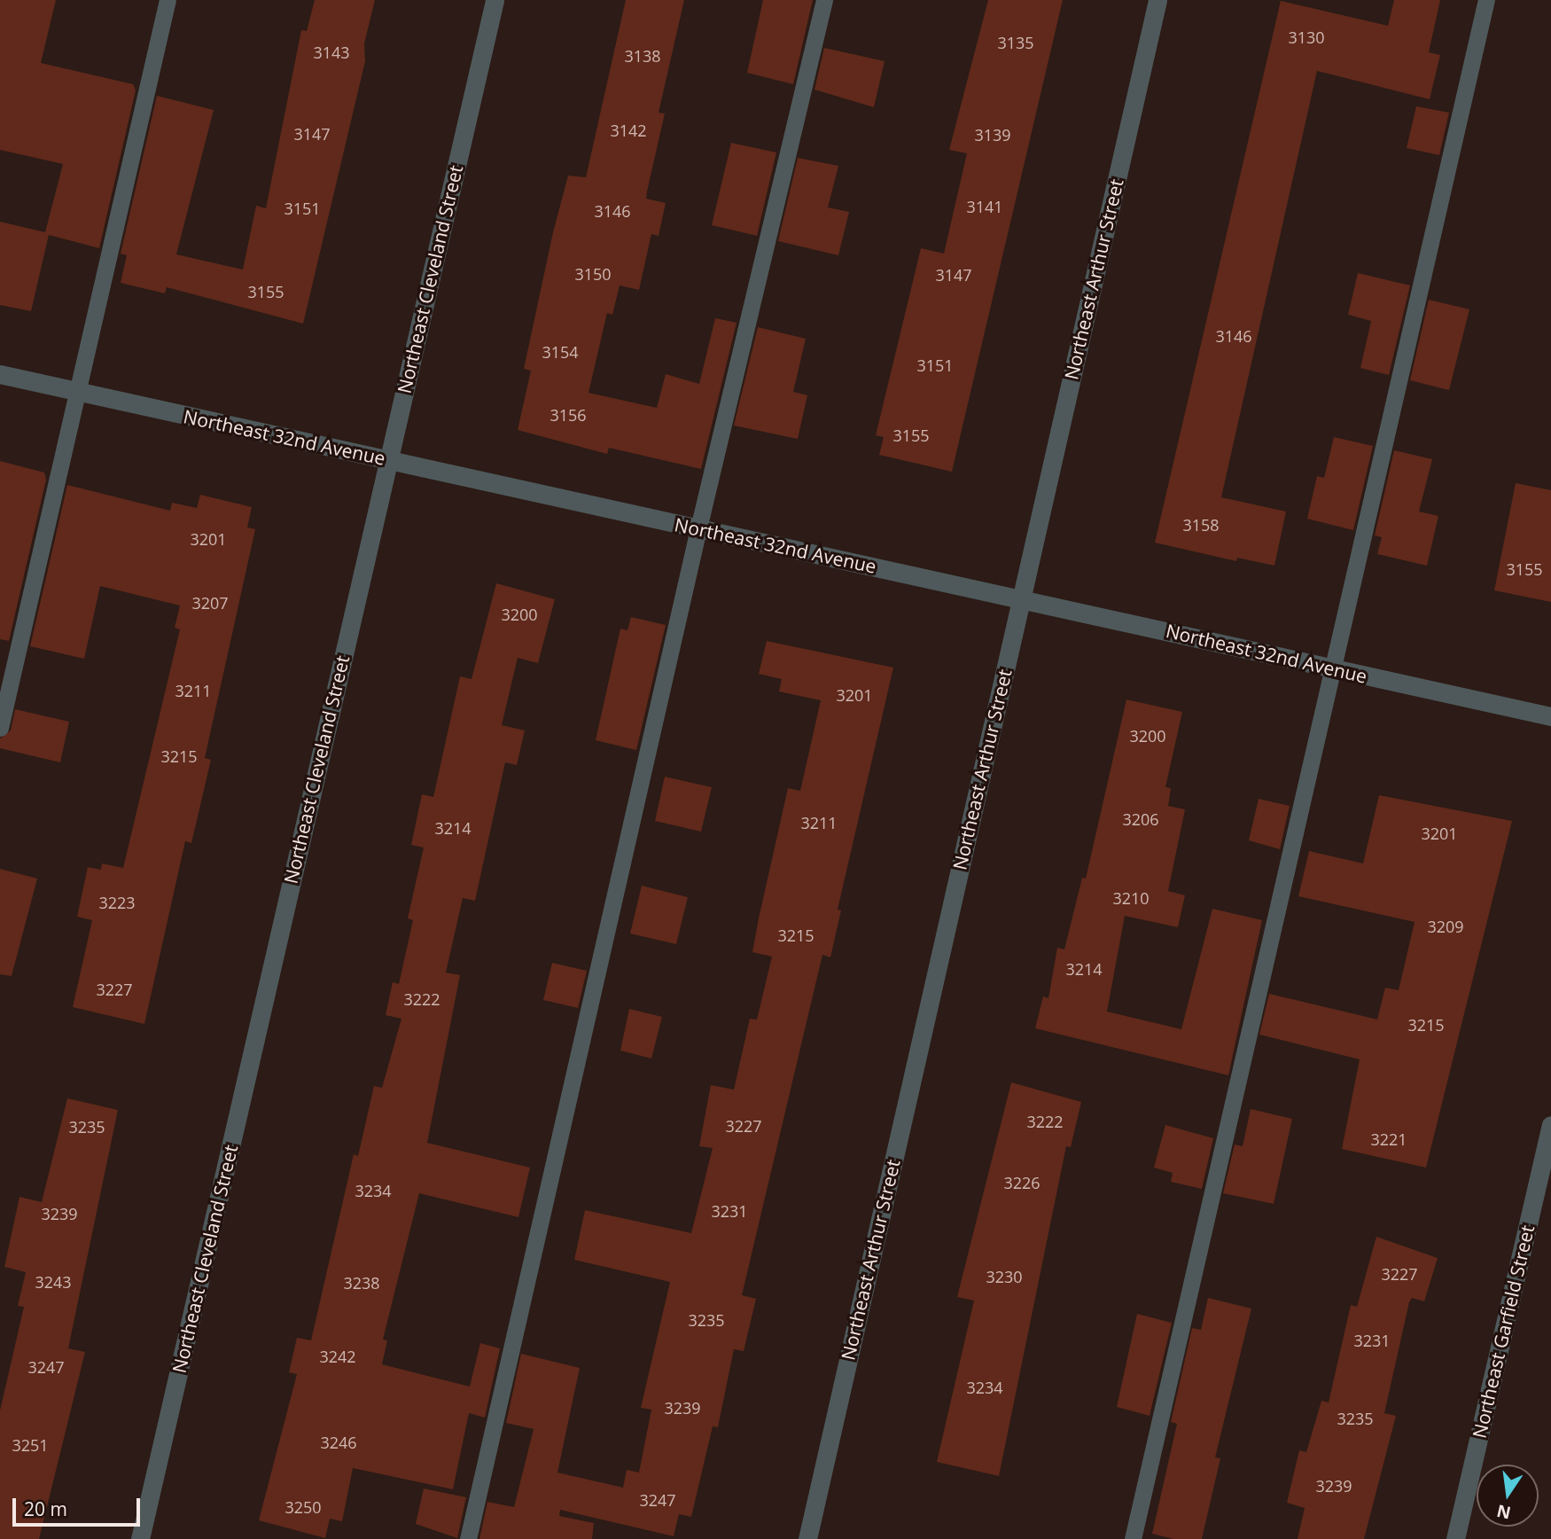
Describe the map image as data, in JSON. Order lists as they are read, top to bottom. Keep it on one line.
{"streets":{"street":["Northeast Cleveland Street","Northeast Arthur Street","Northeast 32nd Avenue","Northeast Garfield Street"]},"crossings":[["Northeast Cleveland Street","Northeast 32nd Avenue"],["Northeast Arthur Street","Northeast 32nd Avenue"]],"house_numbers":["3130","3135","3143","3138","3142","3147","3139","3141","3151","3146","3150","3147","3155","3146","3154","3151","3156","3155","3158","3201","3155","3207","3200","3211","3201","3200","3215","3206","3211","3214","3201","3210","3223","3209","3215","3214","3227","3222","3215","3222","3227","3235","3221","3226","3234","3231","3239","3227","3230","3243","3238","3235","3231","3242","3247","3234","3239","3235","3246","3251","3239","3247","3250"],"scale_bar":"20 m","north":"bottom"}
